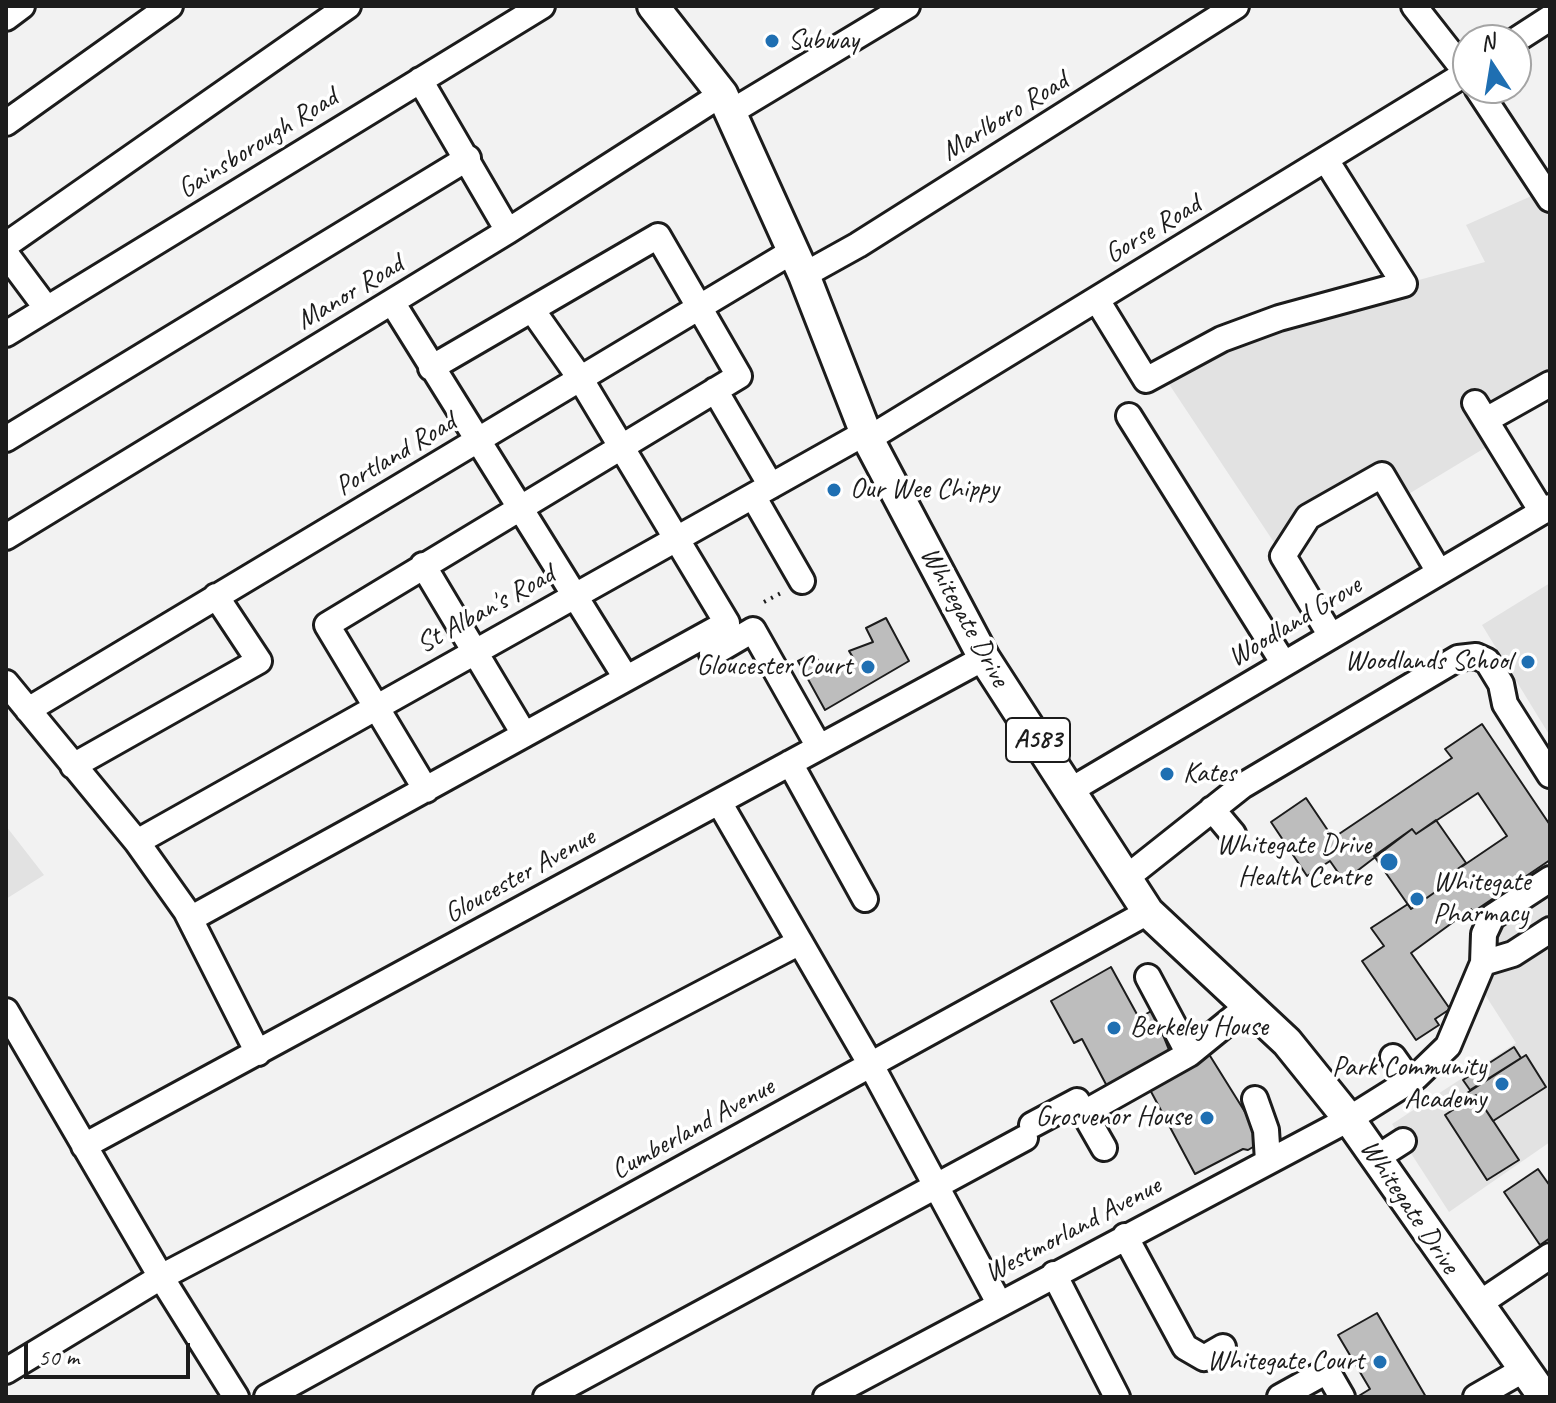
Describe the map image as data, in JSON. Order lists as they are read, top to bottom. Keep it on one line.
{"streets":{"main road":["Whitegate Drive","A583"],"street":["Marlboro Road","Gainsborough Road","Gorse Road","Manor Road","Portland Road","St Alban's Road","Woodland Grove","Gloucester Avenue","Cumberland Avenue","Westmorland Avenue"]},"crossings":[["Marlboro Road","Portland Road"],["Marlboro Road","Whitegate Drive"],["Gorse Road","St Alban's Road"],["Gorse Road","Whitegate Drive"],["Manor Road","Whitegate Drive"],["Portland Road","Whitegate Drive"],["St Alban's Road","Whitegate Drive"],["Whitegate Drive","Woodland Grove"],["Whitegate Drive","Gloucester Avenue"],["Whitegate Drive","Cumberland Avenue"],["Whitegate Drive","Westmorland Avenue"]],"places":["Subway","Our Wee Chippy","Woodlands School","Gloucester Court","Kates","Whitegate Drive Health Centre","Whitegate Pharmacy","Berkeley House","Park Community Academy","Grosvenor House","Whitegate Court"],"scale_bar":"50 m","north":"top"}
